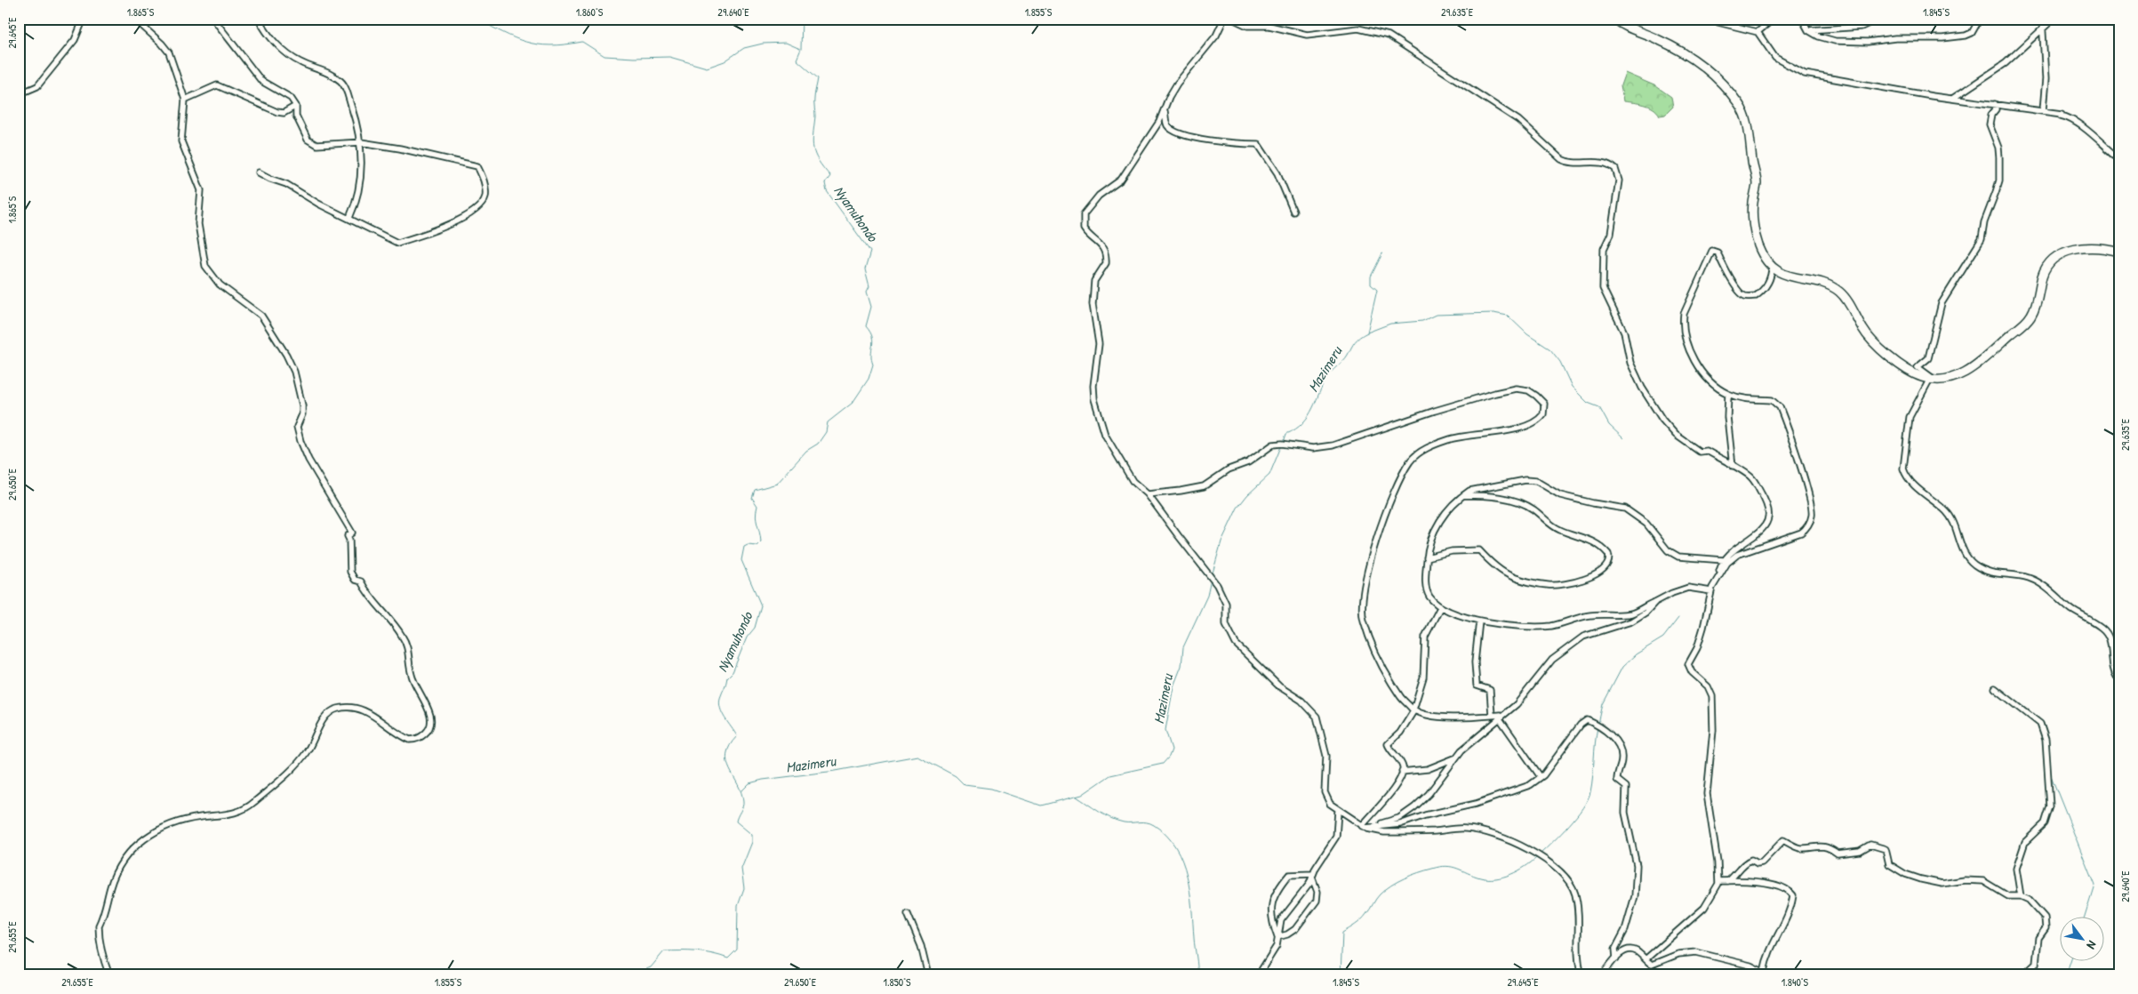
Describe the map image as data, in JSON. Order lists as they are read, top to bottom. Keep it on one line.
{"water":["Nyamuhondo","Mazimeru"],"north":"bottom right","coordinates":["1.865°S","1.860°S","29.640°E","1.855°S","29.635°E","1.845°S","29.645°E","29.650°E","29.655°E","1.850°S","1.840°S"]}
